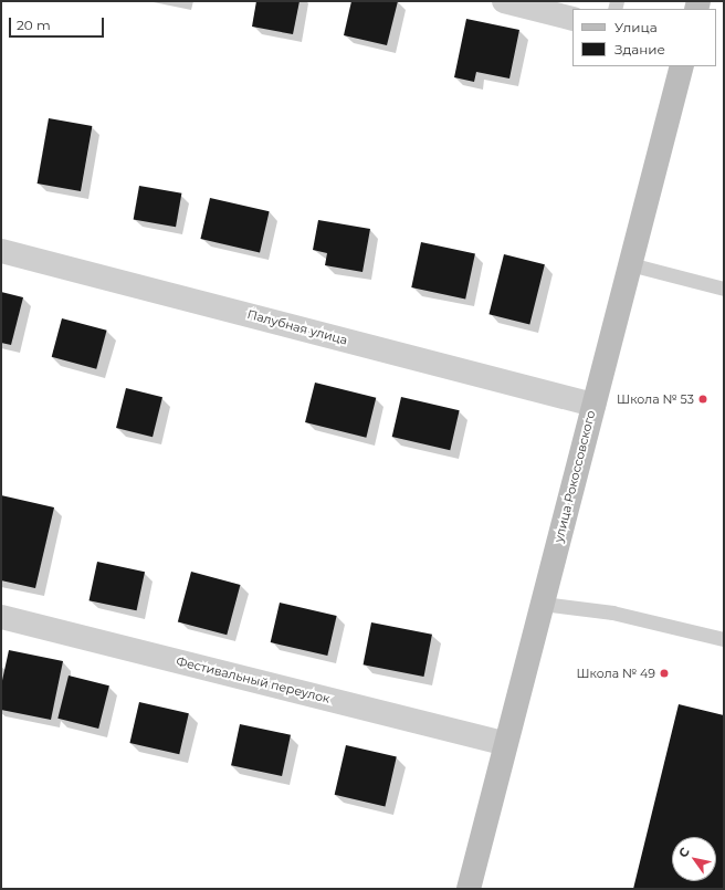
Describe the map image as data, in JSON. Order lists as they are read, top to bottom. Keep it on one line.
{"streets":{"street":["Палубная улица","улица Рокоссовского","Фестивальный переулок"]},"crossings":[["Палубная улица","улица Рокоссовского"],["улица Рокоссовского","Фестивальный переулок"]],"places":["Школа № 53","Школа № 49"],"legend":["Улица","Здание"],"scale_bar":"20 m","north":"top left"}
